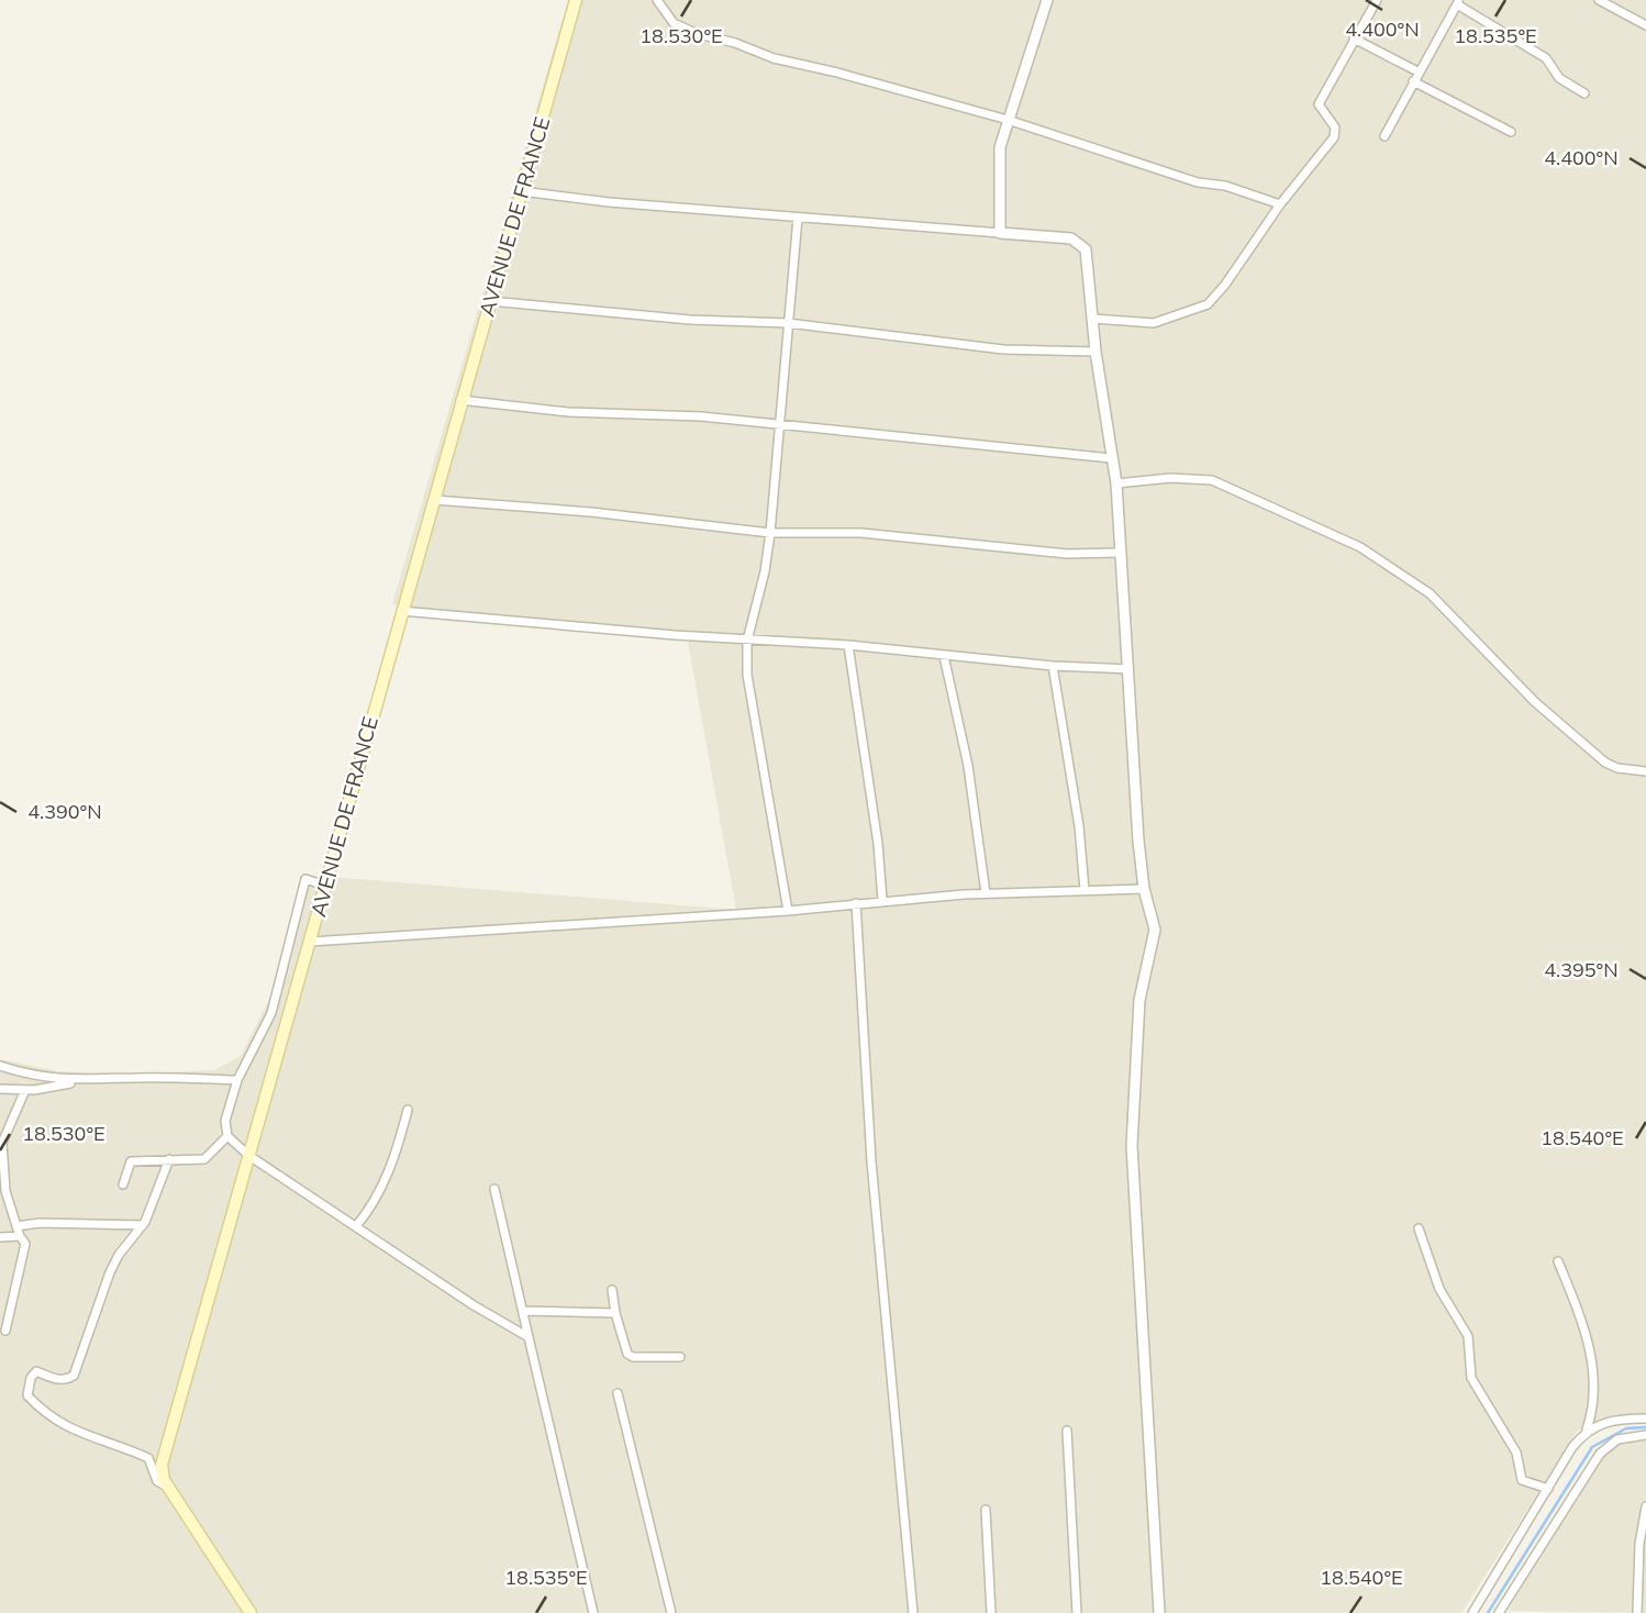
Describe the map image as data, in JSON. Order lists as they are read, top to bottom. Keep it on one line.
{"streets":{"main road":["AVENUE DE FRANCE"]},"coordinates":["4.400°N","18.530°E","18.535°E","4.390°N","4.395°N","18.540°E"]}
